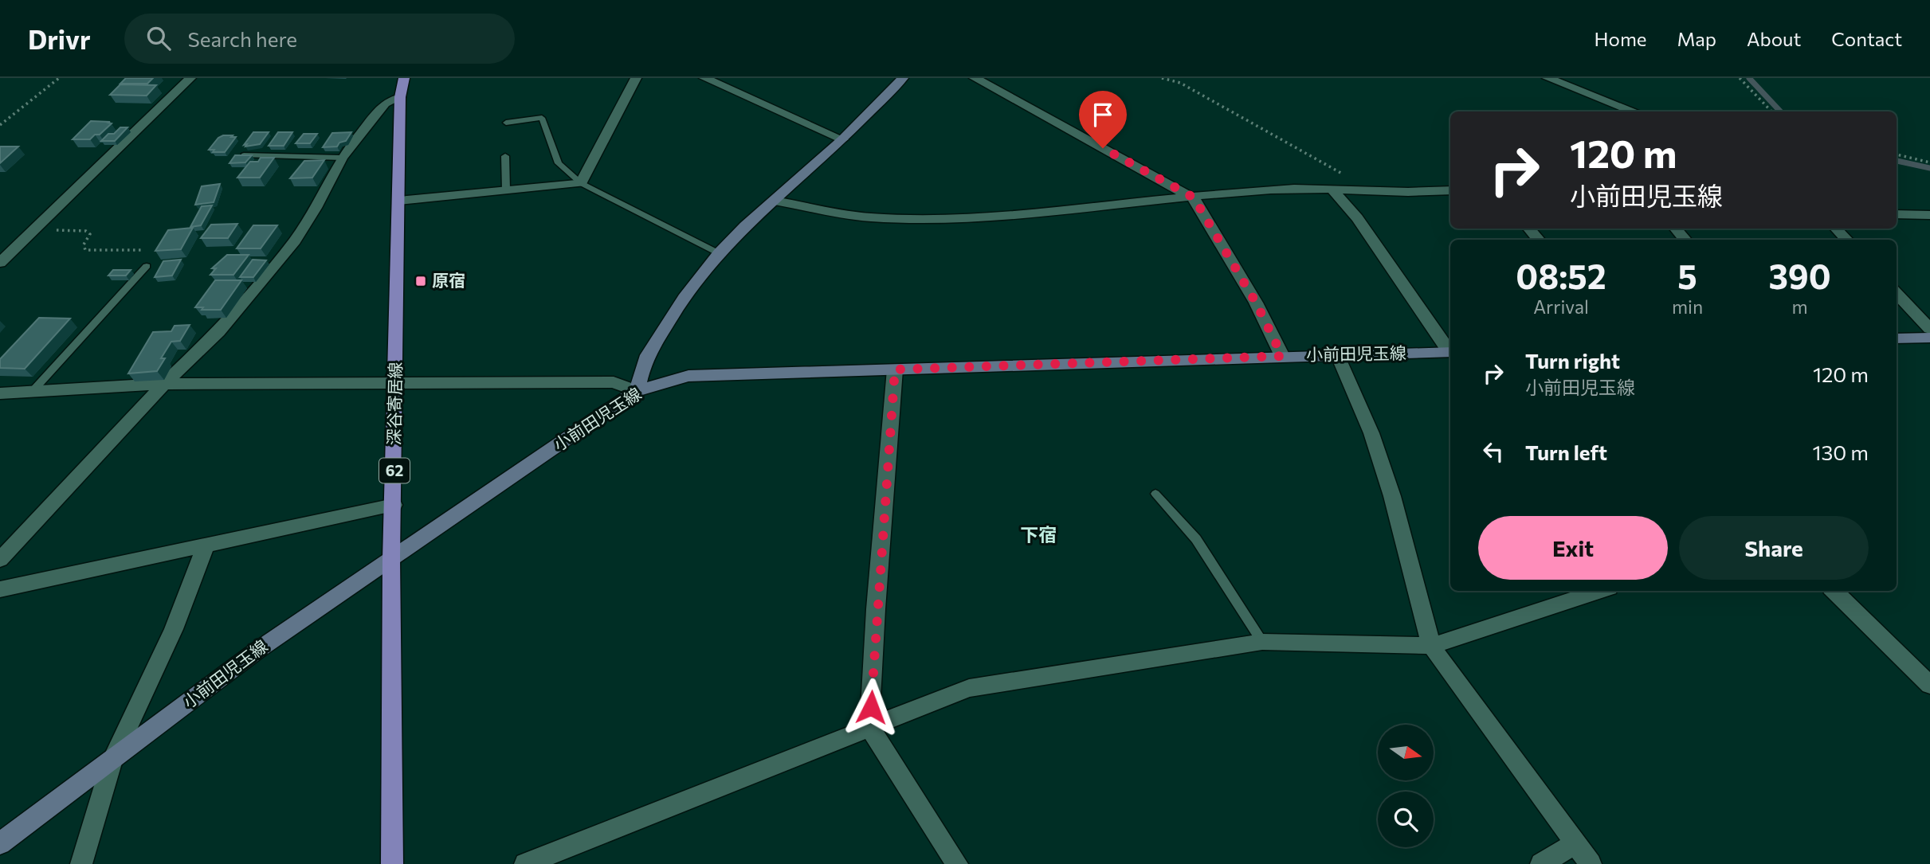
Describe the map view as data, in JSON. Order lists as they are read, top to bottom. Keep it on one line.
{"streets":{"main road":["小前田児玉線","深谷寄居線","62"]},"crossings":[["小前田児玉線","深谷寄居線"]],"districts":["下宿"],"places":{"transit":["原宿"]},"north":"right","page":{"header":"Drivr","search":"Search here","nav":["Home","Map","About","Contact"],"turn":["120 m","小前田児玉線"],"eta":["08:52","Arrival","5","min","390","m"],"list":[{"name":"Turn right","note":"小前田児玉線","value":"120 m"},{"name":"Turn left","value":"130 m"}],"buttons":["Exit","Share"]}}
